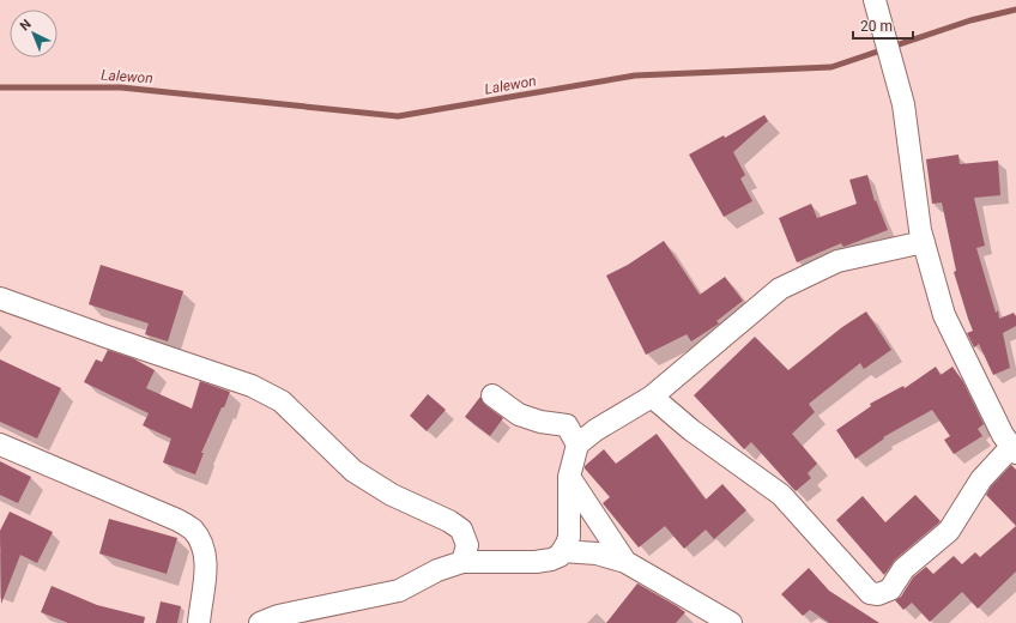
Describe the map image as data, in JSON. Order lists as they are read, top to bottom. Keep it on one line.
{"water":["Lalewon"],"scale_bar":"20 m","north":"top left"}
